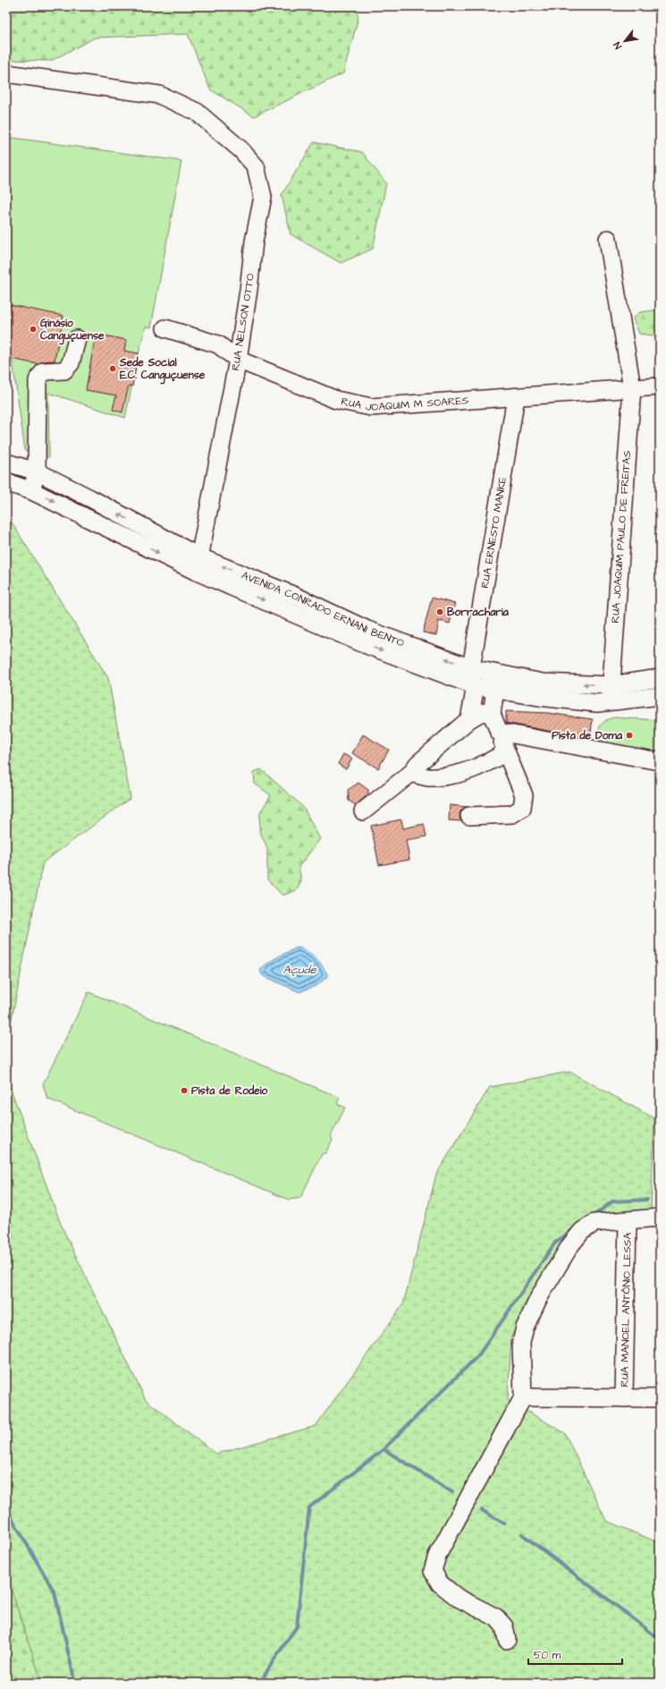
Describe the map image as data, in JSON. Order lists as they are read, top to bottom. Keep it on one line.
{"streets":{"street":["RUA NELSON OTTO","RUA JOAQUIM M SOARES","RUA ERNESTO MANKE","RUA JOAQUIM PAULO DE FREITAS","AVENIDA CONRADO ERNANI BENTO","RUA MANOEL ANTÔNIO LESSA"]},"crossings":[["RUA NELSON OTTO","RUA JOAQUIM M SOARES"],["RUA NELSON OTTO","AVENIDA CONRADO ERNANI BENTO"],["RUA JOAQUIM M SOARES","RUA ERNESTO MANKE"],["RUA JOAQUIM M SOARES","RUA JOAQUIM PAULO DE FREITAS"],["RUA ERNESTO MANKE","AVENIDA CONRADO ERNANI BENTO"],["RUA JOAQUIM PAULO DE FREITAS","AVENIDA CONRADO ERNANI BENTO"]],"water":["Açude"],"places":["Ginásio Canguçuense","Sede Social E.C. Canguçuense","Borracharia","Pista de Doma","Pista de Rodeio"],"scale_bar":"50 m","north":"bottom left"}
